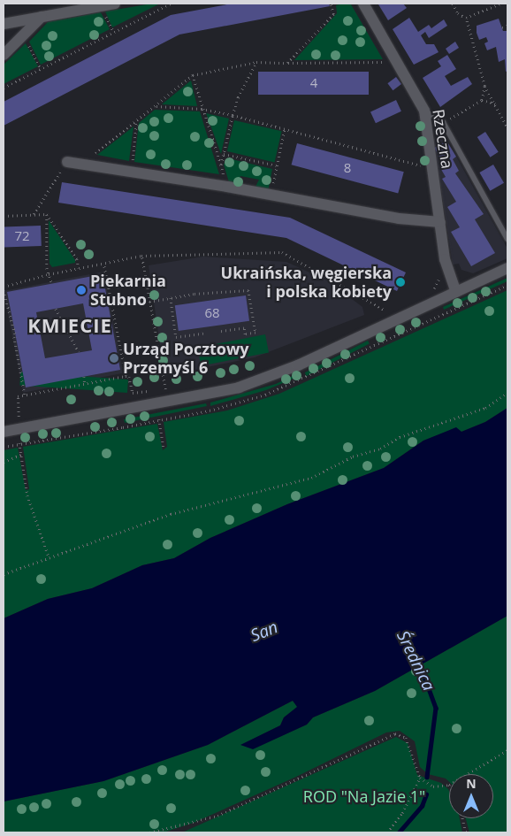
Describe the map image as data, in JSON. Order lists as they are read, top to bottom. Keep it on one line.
{"streets":{"street":["Rzeczna"]},"districts":["KMIECIE"],"water":["San","Średnica"],"parks":["ROD \"Na Jazie 1\""],"places":["Ukraińska, węgierska i polska kobiety","Piekarnia Stubno","Urząd Pocztowy Przemyśl 6"],"house_numbers":["4","8","72","68"],"north":"top"}
